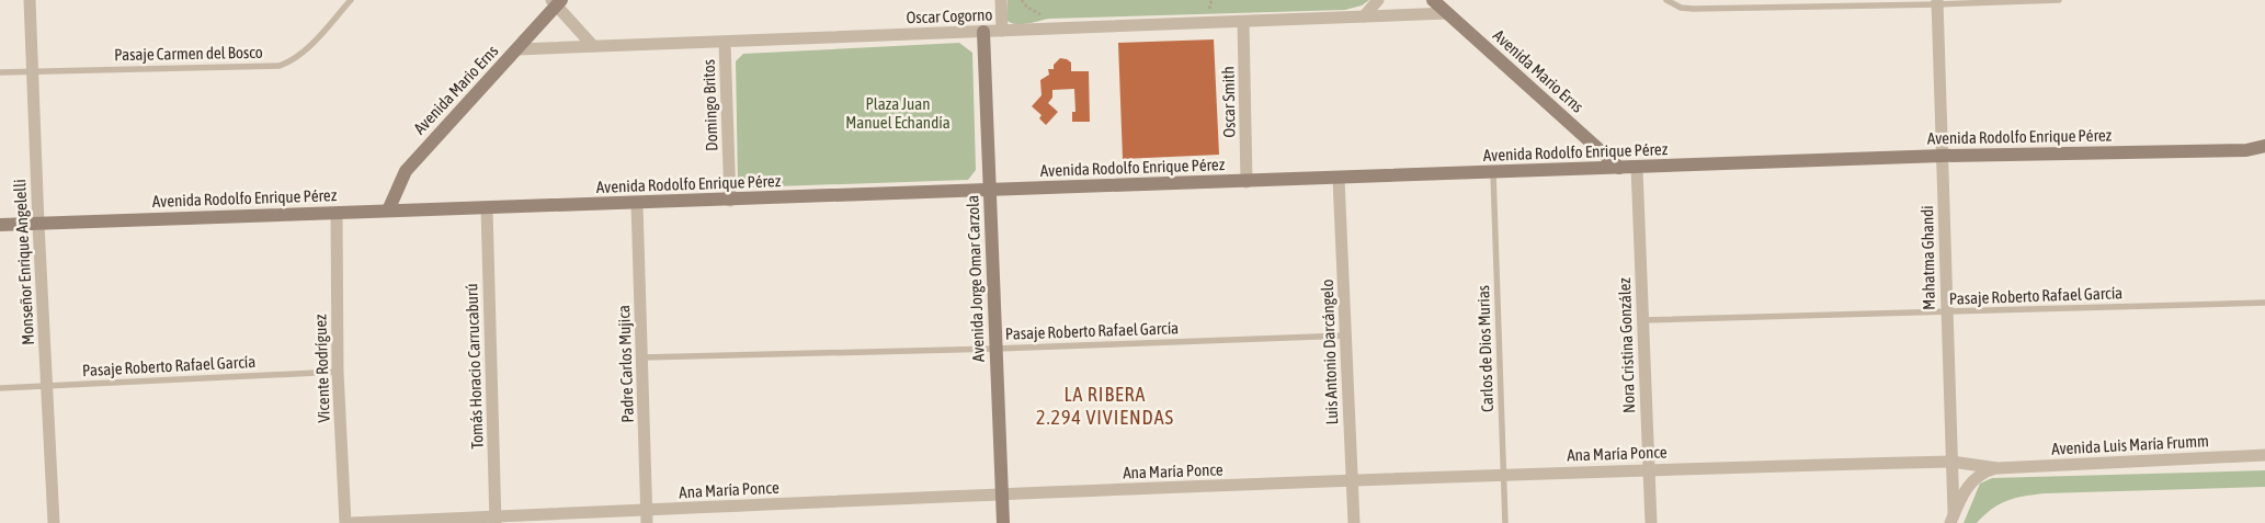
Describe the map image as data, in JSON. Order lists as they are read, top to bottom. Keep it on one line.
{"streets":{"street":["Oscar Cogorno","Avenida Mario Erns","Oscar Smith","Domingo Britos","Avenida Rodolfo Enrique Pérez","Mahatma Ghandi","Monseñor Enrique Angelelli","Avenida Jorge Omar Carzola","Nora Cristina González","Luis Antonio Darcángelo","Padre Carlos Mujica","Tomás Horacio Carrucaburú","Vicente Rodríguez","Avenida Luis María Frumm","Ana María Ponce"],"lane":["Pasaje Carmen del Bosco","Pasaje Roberto Rafael García","Carlos de Dios Murias"]},"crossings":[["Oscar Cogorno","Avenida Mario Erns"],["Oscar Cogorno","Oscar Smith"],["Oscar Cogorno","Domingo Britos"],["Oscar Cogorno","Avenida Jorge Omar Carzola"],["Pasaje Carmen del Bosco","Monseñor Enrique Angelelli"],["Avenida Mario Erns","Avenida Rodolfo Enrique Pérez"],["Oscar Smith","Avenida Rodolfo Enrique Pérez"],["Domingo Britos","Avenida Rodolfo Enrique Pérez"],["Avenida Rodolfo Enrique Pérez","Mahatma Ghandi"],["Avenida Rodolfo Enrique Pérez","Monseñor Enrique Angelelli"],["Avenida Rodolfo Enrique Pérez","Avenida Jorge Omar Carzola"],["Avenida Rodolfo Enrique Pérez","Nora Cristina González"],["Avenida Rodolfo Enrique Pérez","Carlos de Dios Murias"],["Avenida Rodolfo Enrique Pérez","Luis Antonio Darcángelo"],["Avenida Rodolfo Enrique Pérez","Padre Carlos Mujica"],["Avenida Rodolfo Enrique Pérez","Tomás Horacio Carrucaburú"],["Avenida Rodolfo Enrique Pérez","Vicente Rodríguez"],["Mahatma Ghandi","Pasaje Roberto Rafael García"],["Mahatma Ghandi","Ana María Ponce"],["Monseñor Enrique Angelelli","Pasaje Roberto Rafael García"],["Avenida Jorge Omar Carzola","Pasaje Roberto Rafael García"],["Avenida Jorge Omar Carzola","Ana María Ponce"],["Pasaje Roberto Rafael García","Nora Cristina González"],["Pasaje Roberto Rafael García","Luis Antonio Darcángelo"],["Pasaje Roberto Rafael García","Padre Carlos Mujica"],["Pasaje Roberto Rafael García","Vicente Rodríguez"],["Nora Cristina González","Ana María Ponce"],["Carlos de Dios Murias","Ana María Ponce"],["Luis Antonio Darcángelo","Ana María Ponce"],["Padre Carlos Mujica","Ana María Ponce"],["Tomás Horacio Carrucaburú","Ana María Ponce"],["Avenida Luis María Frumm","Ana María Ponce"]],"districts":["LA RIBERA 2.294 VIVIENDAS"],"parks":["Plaza Juan Manuel Echandía"]}
